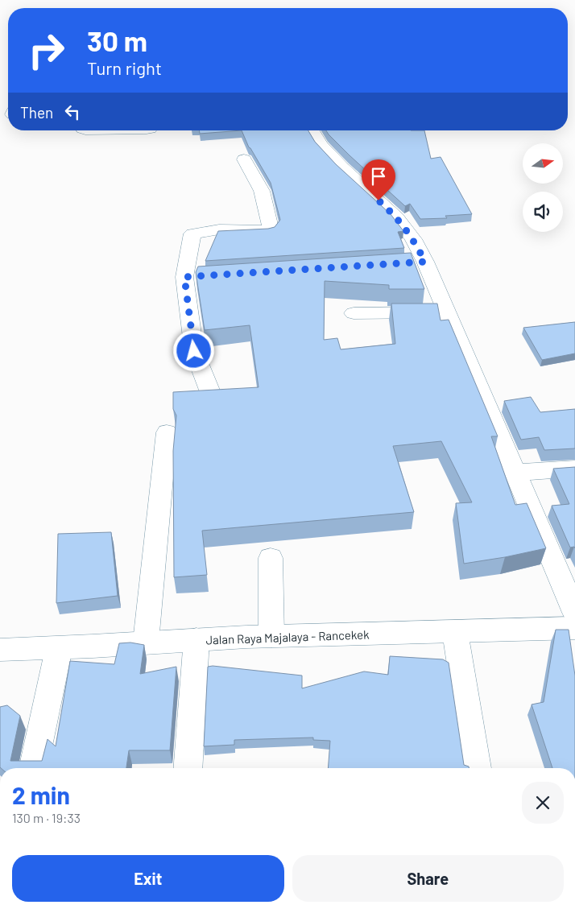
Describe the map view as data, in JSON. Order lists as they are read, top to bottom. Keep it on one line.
{"streets":{"street":["Jalan Raya Majalaya - Rancekek"]},"north":"right","page":{"turn":["30 m","Turn right"],"then":"Then","heading":["2 min","130 m · 19:33"],"buttons":["Exit","Share"]}}
